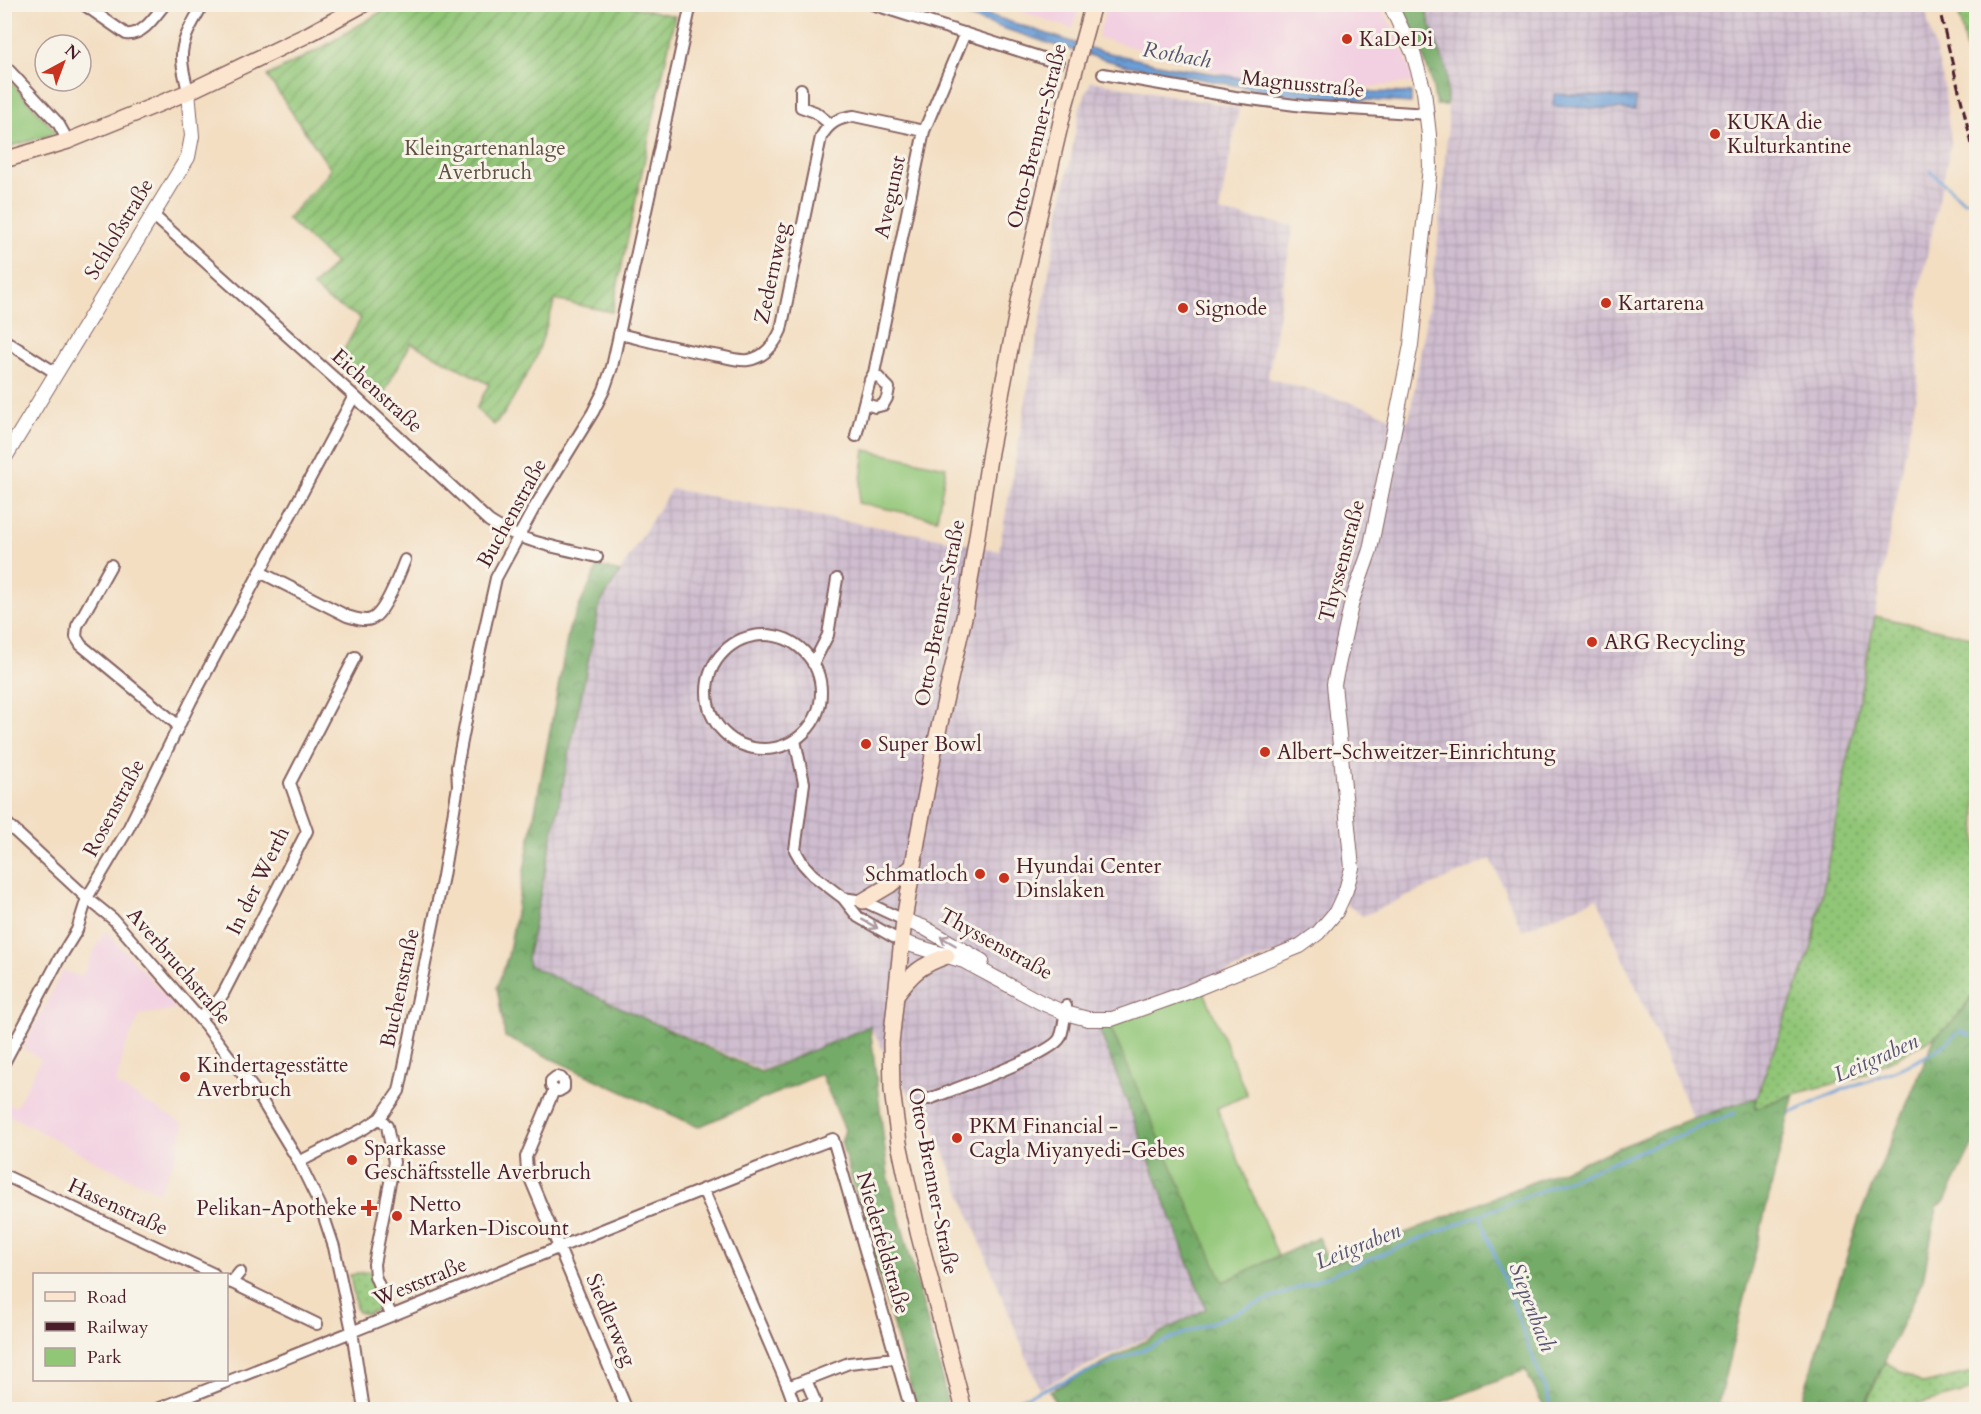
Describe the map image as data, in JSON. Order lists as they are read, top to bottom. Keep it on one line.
{"streets":{"main road":["Otto-Brenner-Straße"],"street":["Magnusstraße","Avegunst","Schloßstraße","Zedernweg","Eichenstraße","Buchenstraße","Thyssenstraße","Rosenstraße","In der Werth","Averbruchstraße","Hasenstraße","Niederfeldstraße","Weststraße","Siedlerweg"]},"crossings":[["Magnusstraße","Thyssenstraße"],["Otto-Brenner-Straße","Thyssenstraße"],["Schloßstraße","Eichenstraße"],["Zedernweg","Buchenstraße"],["Eichenstraße","Buchenstraße"],["Eichenstraße","Rosenstraße"],["Buchenstraße","Averbruchstraße"],["Rosenstraße","Averbruchstraße"],["In der Werth","Averbruchstraße"],["Averbruchstraße","Weststraße"],["Niederfeldstraße","Weststraße"],["Weststraße","Siedlerweg"]],"water":["Rotbach","Leitgraben","Siepenbach"],"parks":["Kleingartenanlage Averbruch"],"places":{"other":["KaDeDi","KUKA die Kulturkantine","Kartarena","Signode","ARG Recycling","Super Bowl","Albert-Schweitzer-Einrichtung","Schmatloch","Hyundai Center Dinslaken","Kindertagesstätte Averbruch","PKM Financial - Cagla Miyanyedi-Gebes","Sparkasse Geschäftsstelle Averbruch","Netto Marken-Discount"],"health":["Pelikan-Apotheke"]},"legend":["Road","Railway","Park"],"north":"top right"}
